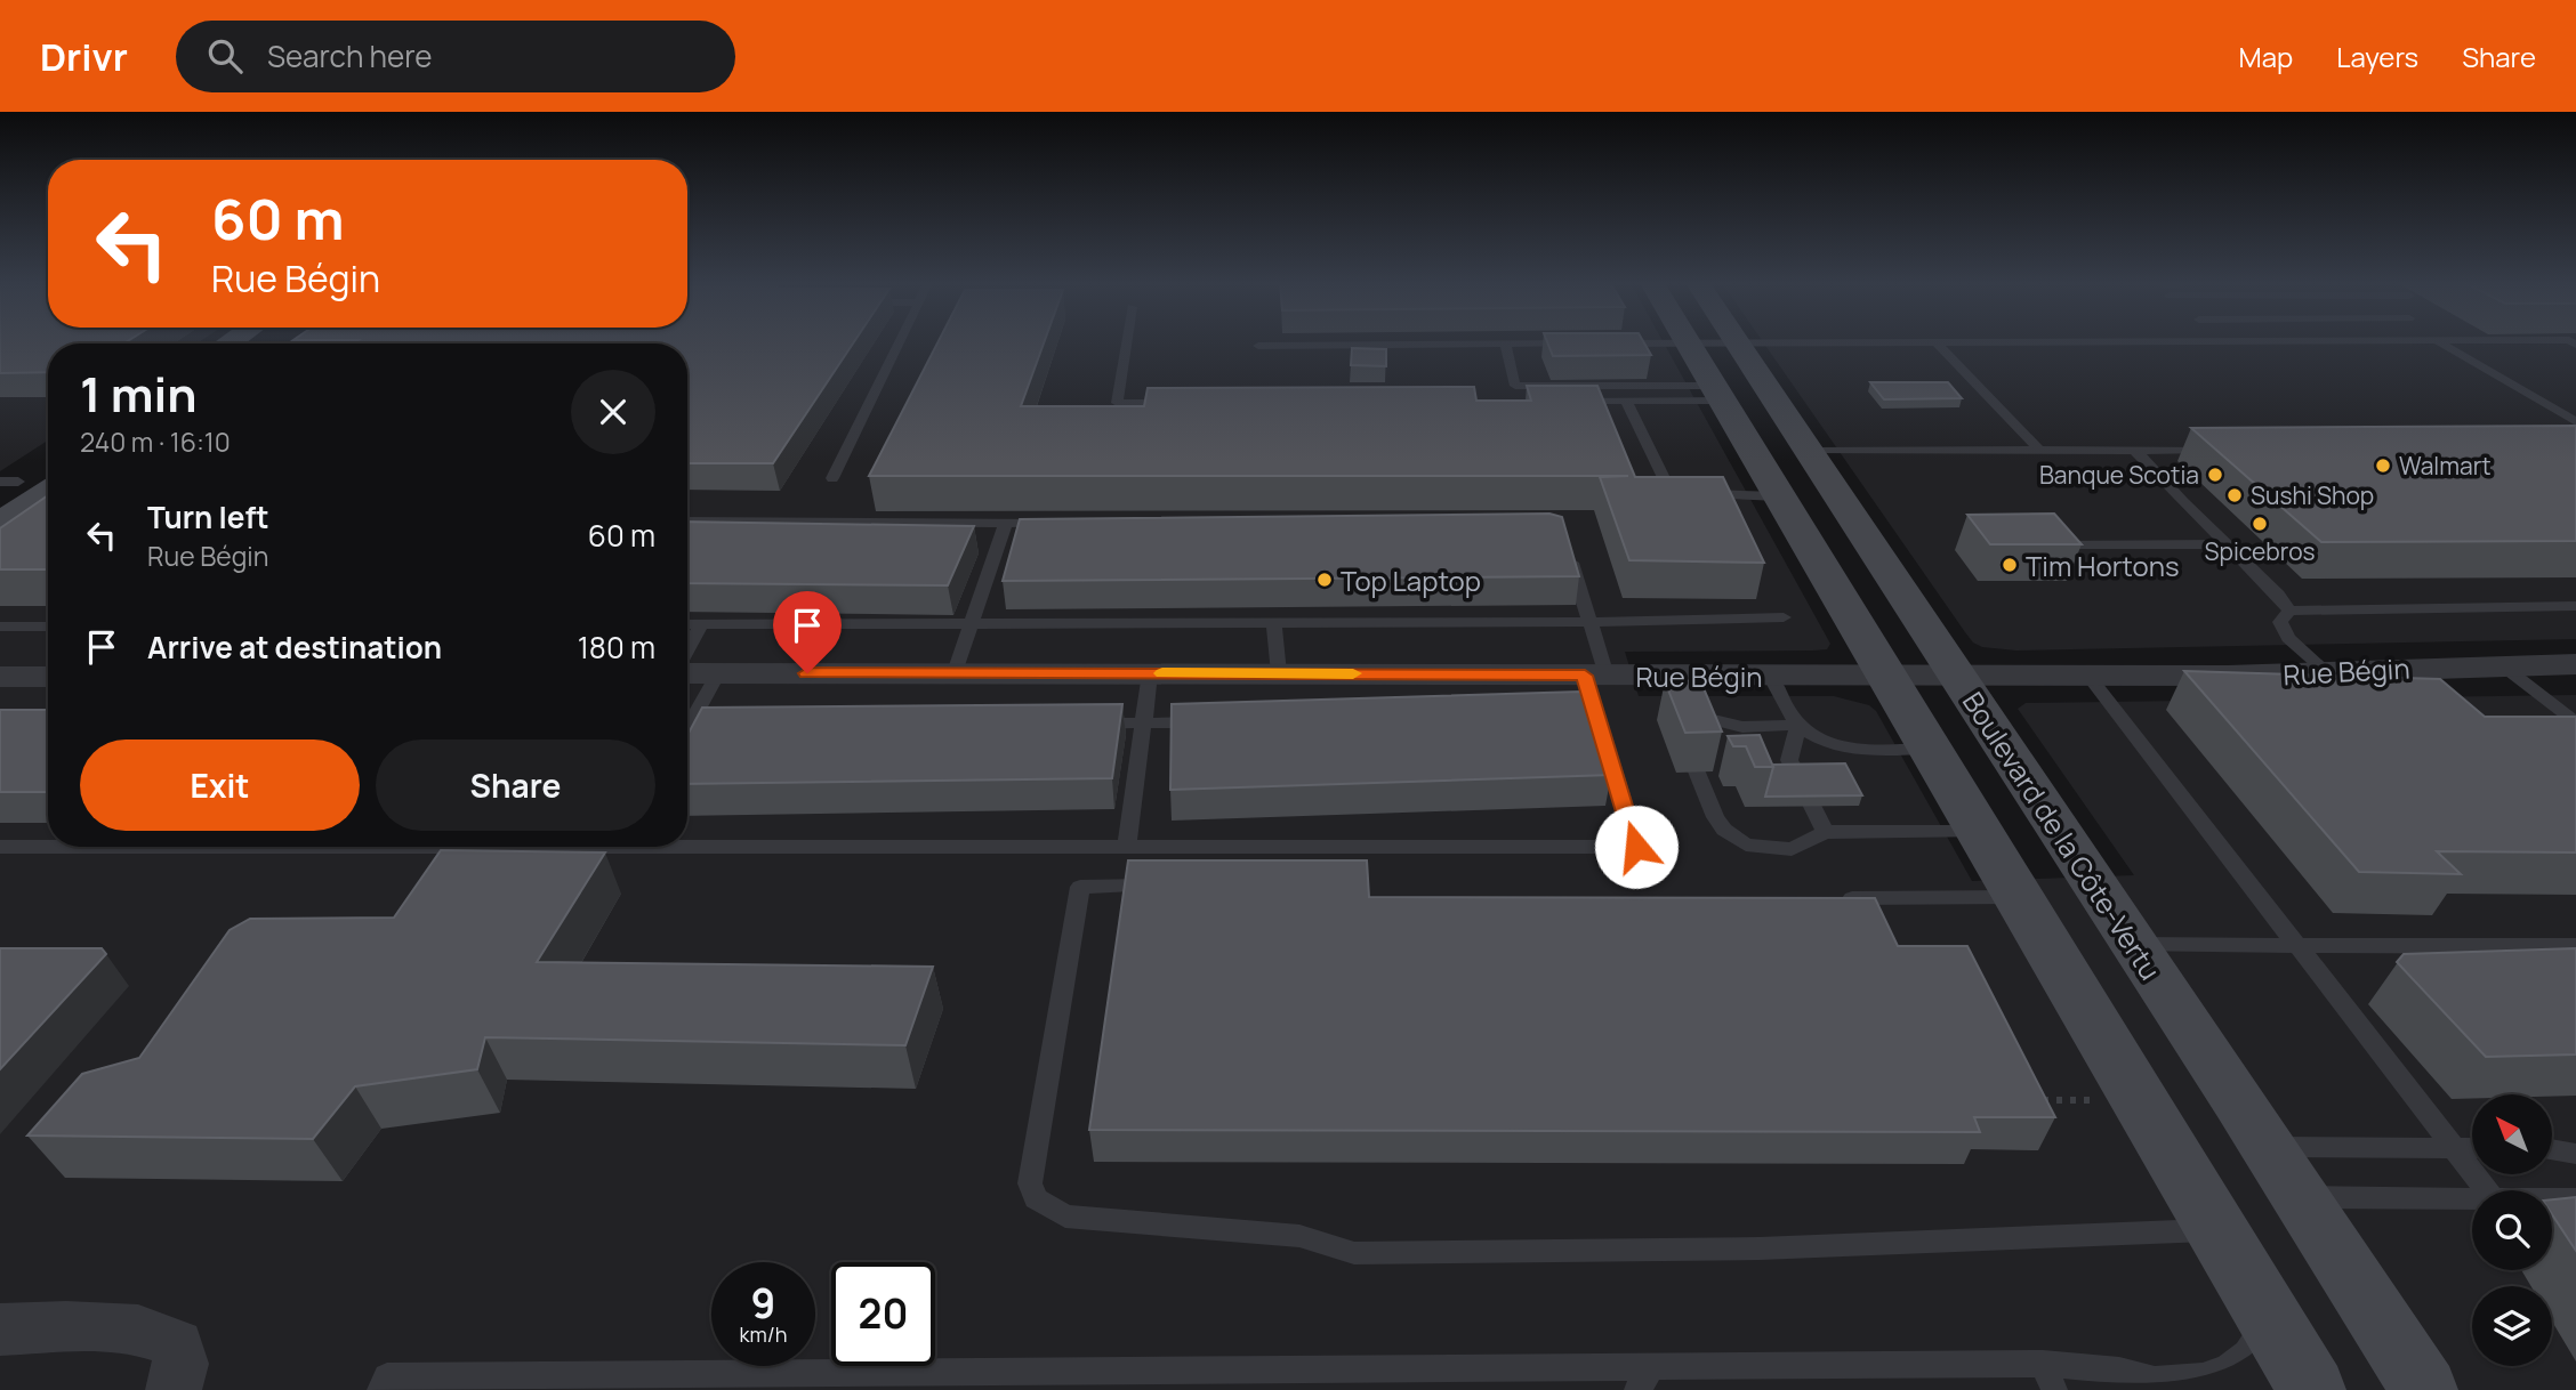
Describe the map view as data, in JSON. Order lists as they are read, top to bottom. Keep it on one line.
{"streets":{"main road":["Boulevard de la Côte-Vertu"],"street":["Rue Bégin"]},"crossings":[["Rue Bégin","Boulevard de la Côte-Vertu"]],"places":["Walmart","Banque Scotia","Sushi Shop","Spicebros","Tim Hortons","Top Laptop"],"north":"top left","page":{"header":"Drivr","search":"Search here","nav":["Map","Layers","Share"],"turn":["60 m","Rue Bégin"],"heading":["1 min","240 m · 16:10"],"list":[{"name":"Turn left","note":"Rue Bégin","value":"60 m"},{"name":"Arrive at destination","value":"180 m"}],"buttons":["Exit","Share"],"speed":"9 km/h","limit":"20"}}
